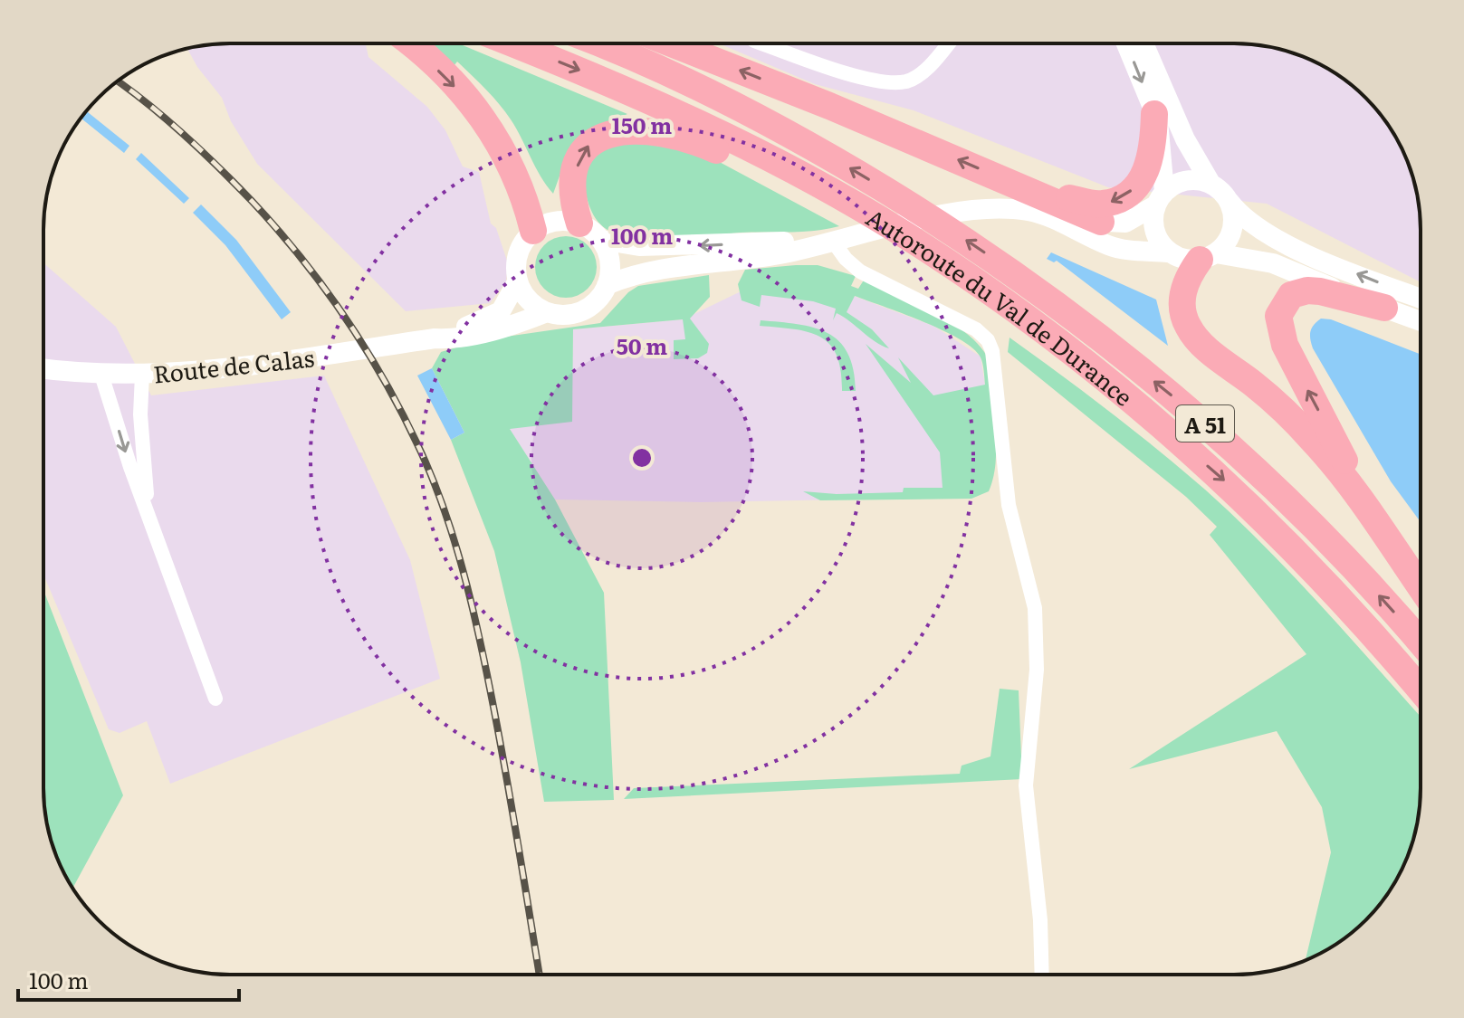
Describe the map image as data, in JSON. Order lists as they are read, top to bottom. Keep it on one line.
{"streets":{"highway":["Autoroute du Val de Durance","A 51"],"main road":["Route de Calas"]},"scale_bar":"100 m","rings":["150 m","100 m","50 m"]}
